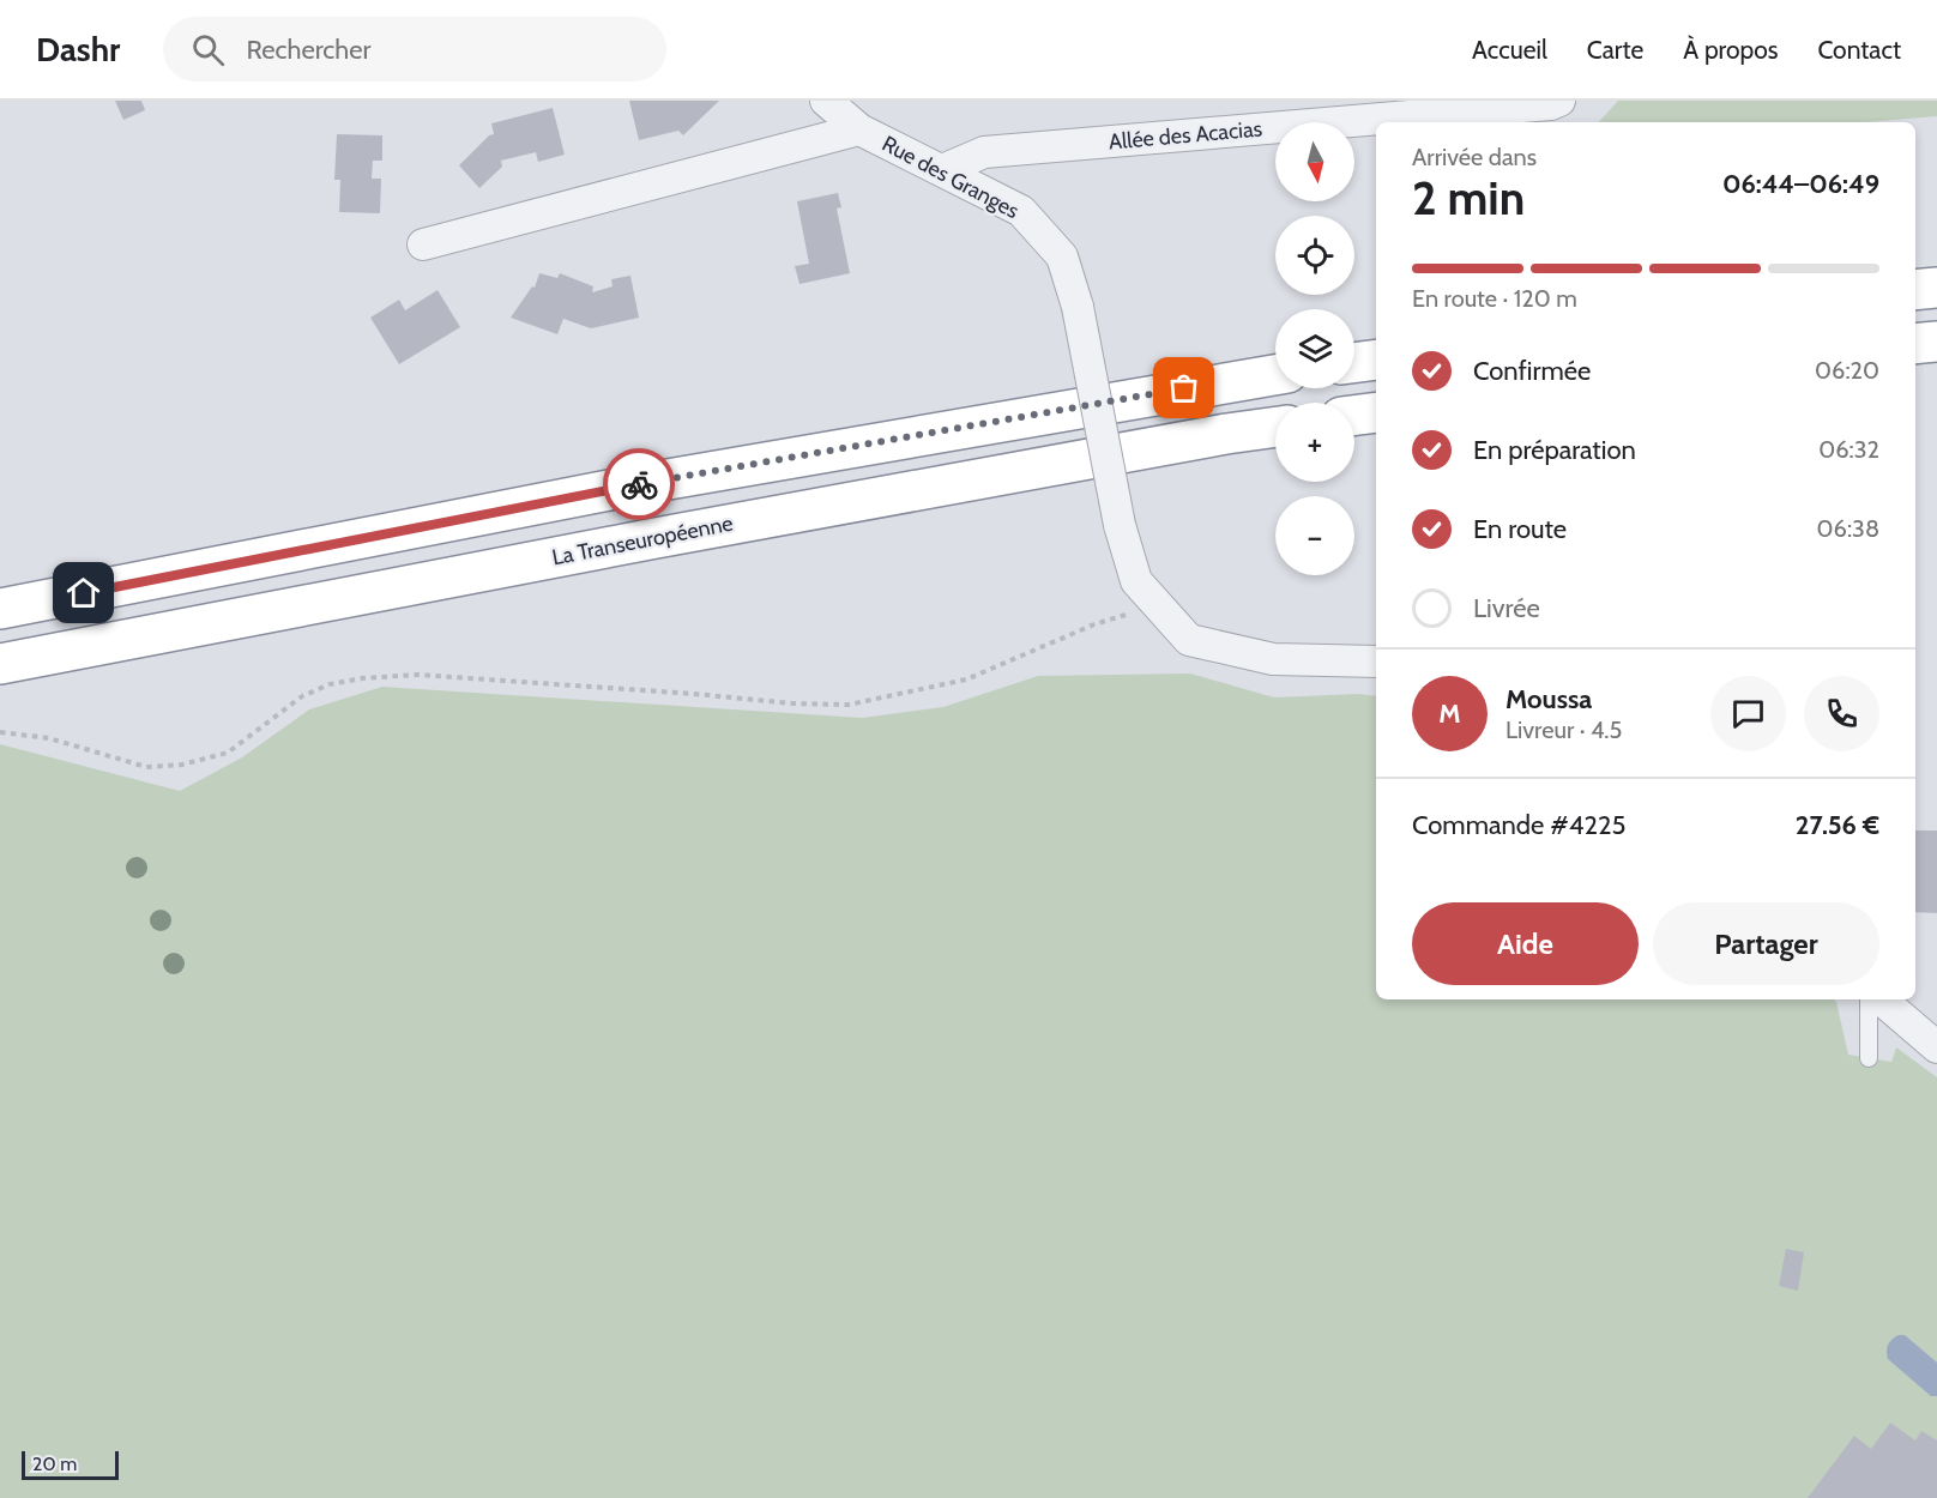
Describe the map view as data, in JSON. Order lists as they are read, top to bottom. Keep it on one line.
{"streets":{"highway":["La Transeuropéenne"],"street":["Allée des Acacias","Rue des Granges"]},"crossings":[["Allée des Acacias","Rue des Granges"]],"scale_bar":"20 m","north":"bottom","page":{"header":"Dashr","search":"Rechercher","nav":["Accueil","Carte","À propos","Contact"],"map_buttons":["+","−"],"heading":["2 min","Arrivée dans","06:44–06:49"],"panel":["Moussa","Livreur · 4.5","Commande #4225","27.56 €"],"bar":"En route · 120 m","list":[["Confirmée","06:20"],["En préparation","06:32"],["En route","06:38"],"Livrée"],"round":"M","buttons":["Aide","Partager"],"scale":"20 m"}}
